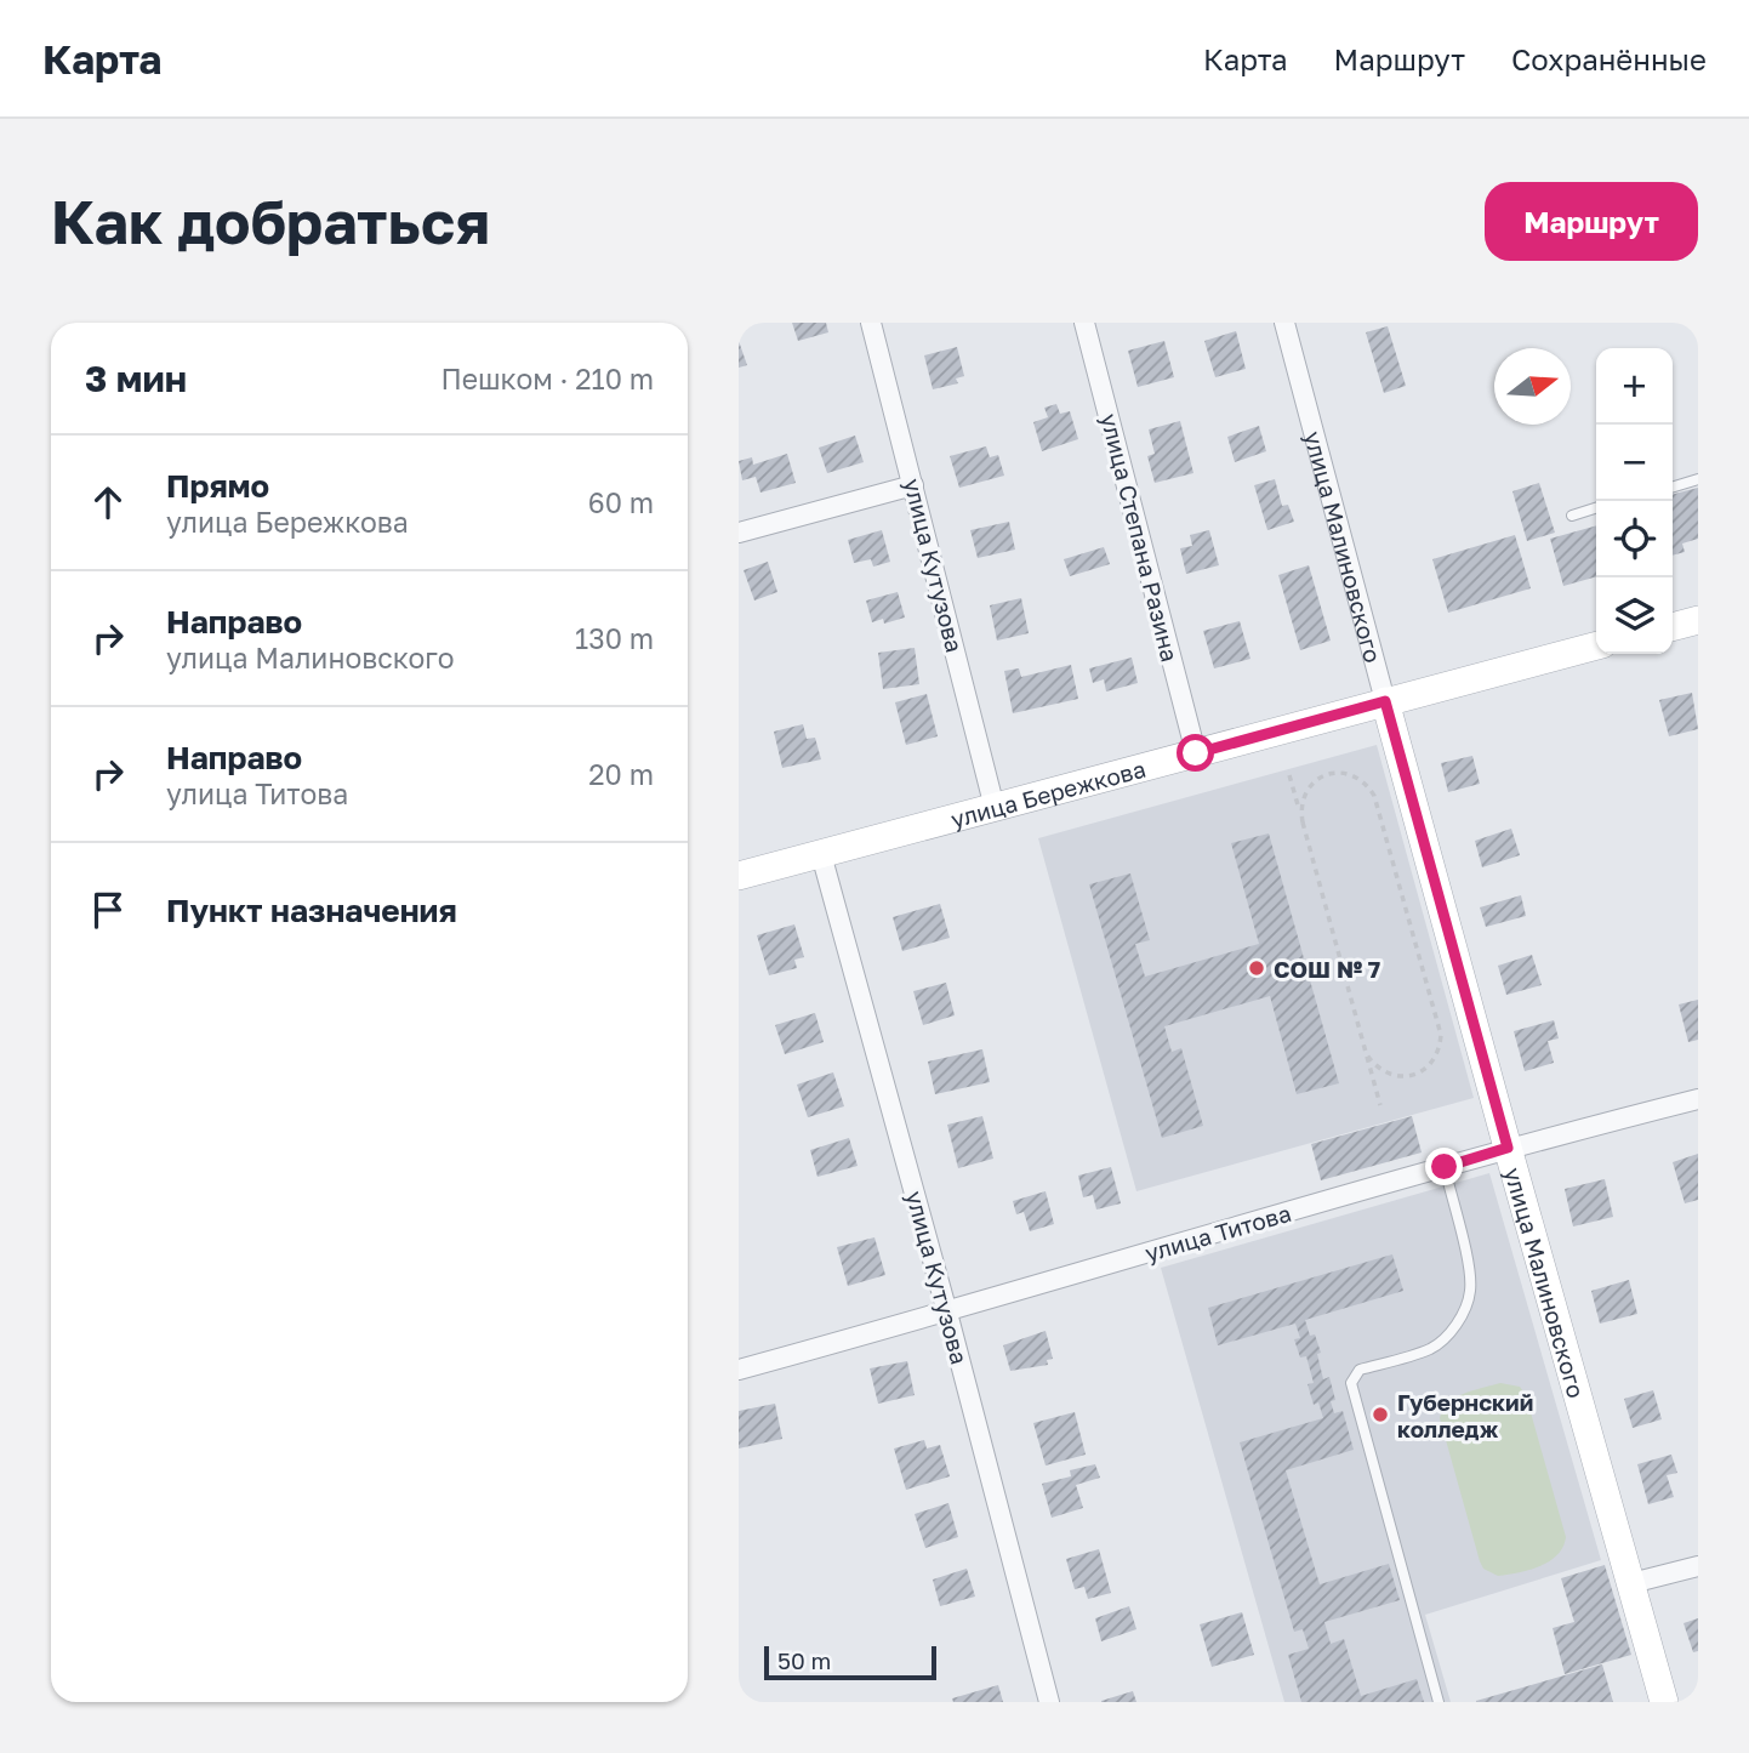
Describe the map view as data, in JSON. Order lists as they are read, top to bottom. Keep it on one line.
{"streets":{"street":["улица Степана Разина","улица Малиновского","улица Кутузова","улица Бережкова","улица Титова"]},"crossings":[["улица Степана Разина","улица Бережкова"],["улица Малиновского","улица Бережкова"],["улица Малиновского","улица Титова"],["улица Кутузова","улица Бережкова"],["улица Кутузова","улица Титова"]],"places":["СОШ № 7","Губернский колледж"],"scale_bar":"50 m","north":"right","page":{"header":"Карта","nav":["Карта","Маршрут","Сохранённые"],"buttons":"Маршрут","title":"Как добраться","heading":["3 мин","Пешком · 210 m"],"map_buttons":["+","−"],"list":[["Прямо","улица Бережкова","60 m"],["Направо","улица Малиновского","130 m"],["Направо","улица Титова","20 m"],"Пункт назначения"],"scale":"50 m"}}
